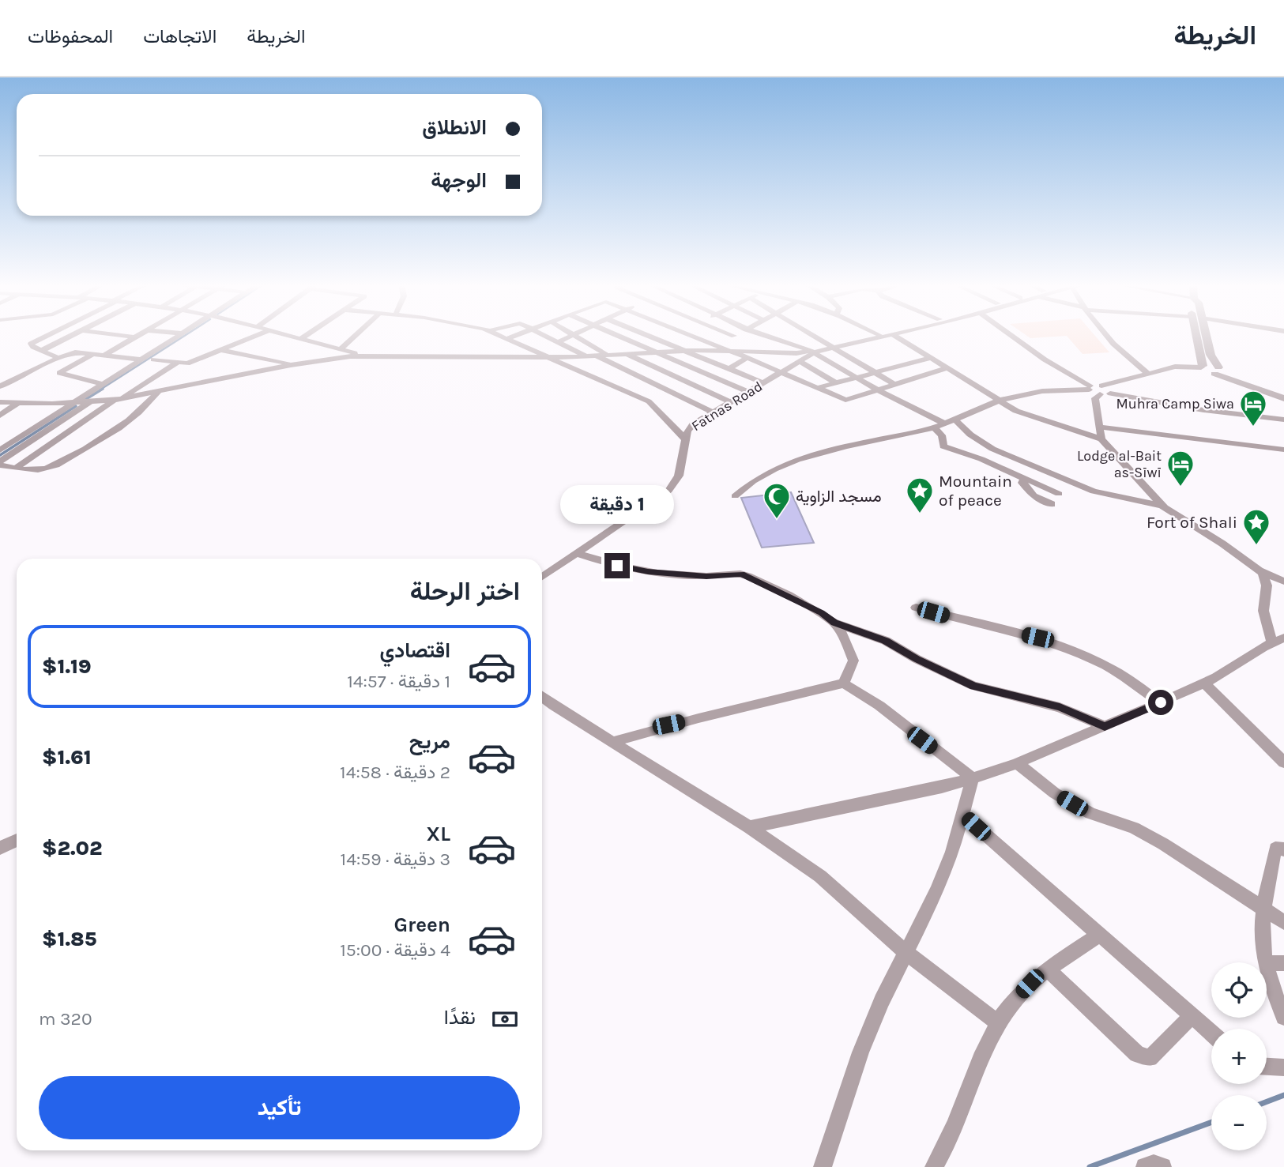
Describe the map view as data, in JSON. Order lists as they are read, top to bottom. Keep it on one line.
{"streets":{"street":["Fatnas Road"]},"places":{"hotel":["Muhra Camp Siwa","Lodge al-Bait as-Sīwī"],"place":["Mountain of peace","Fort of Shali"],"mosque":["مسجد الزاوية"]},"page":{"header":"الخريطة","nav":["الخريطة","الاتجاهات","المحفوظات"],"banner":["الانطلاق","الوجهة"],"bubble":"1 دقيقة","heading":"اختر الرحلة","list":[{"name":"اقتصادي","note":"1 دقيقة · 14:57","value":"$1.19"},{"name":"مريح","note":"2 دقيقة · 14:58","value":"$1.61"},{"name":"XL","note":"3 دقيقة · 14:59","value":"$2.02"},{"name":"Green","note":"4 دقيقة · 15:00","value":"$1.85"}],"map_buttons":["+","−"],"pay":["نقدًا","320 m"],"buttons":"تأكيد"}}
